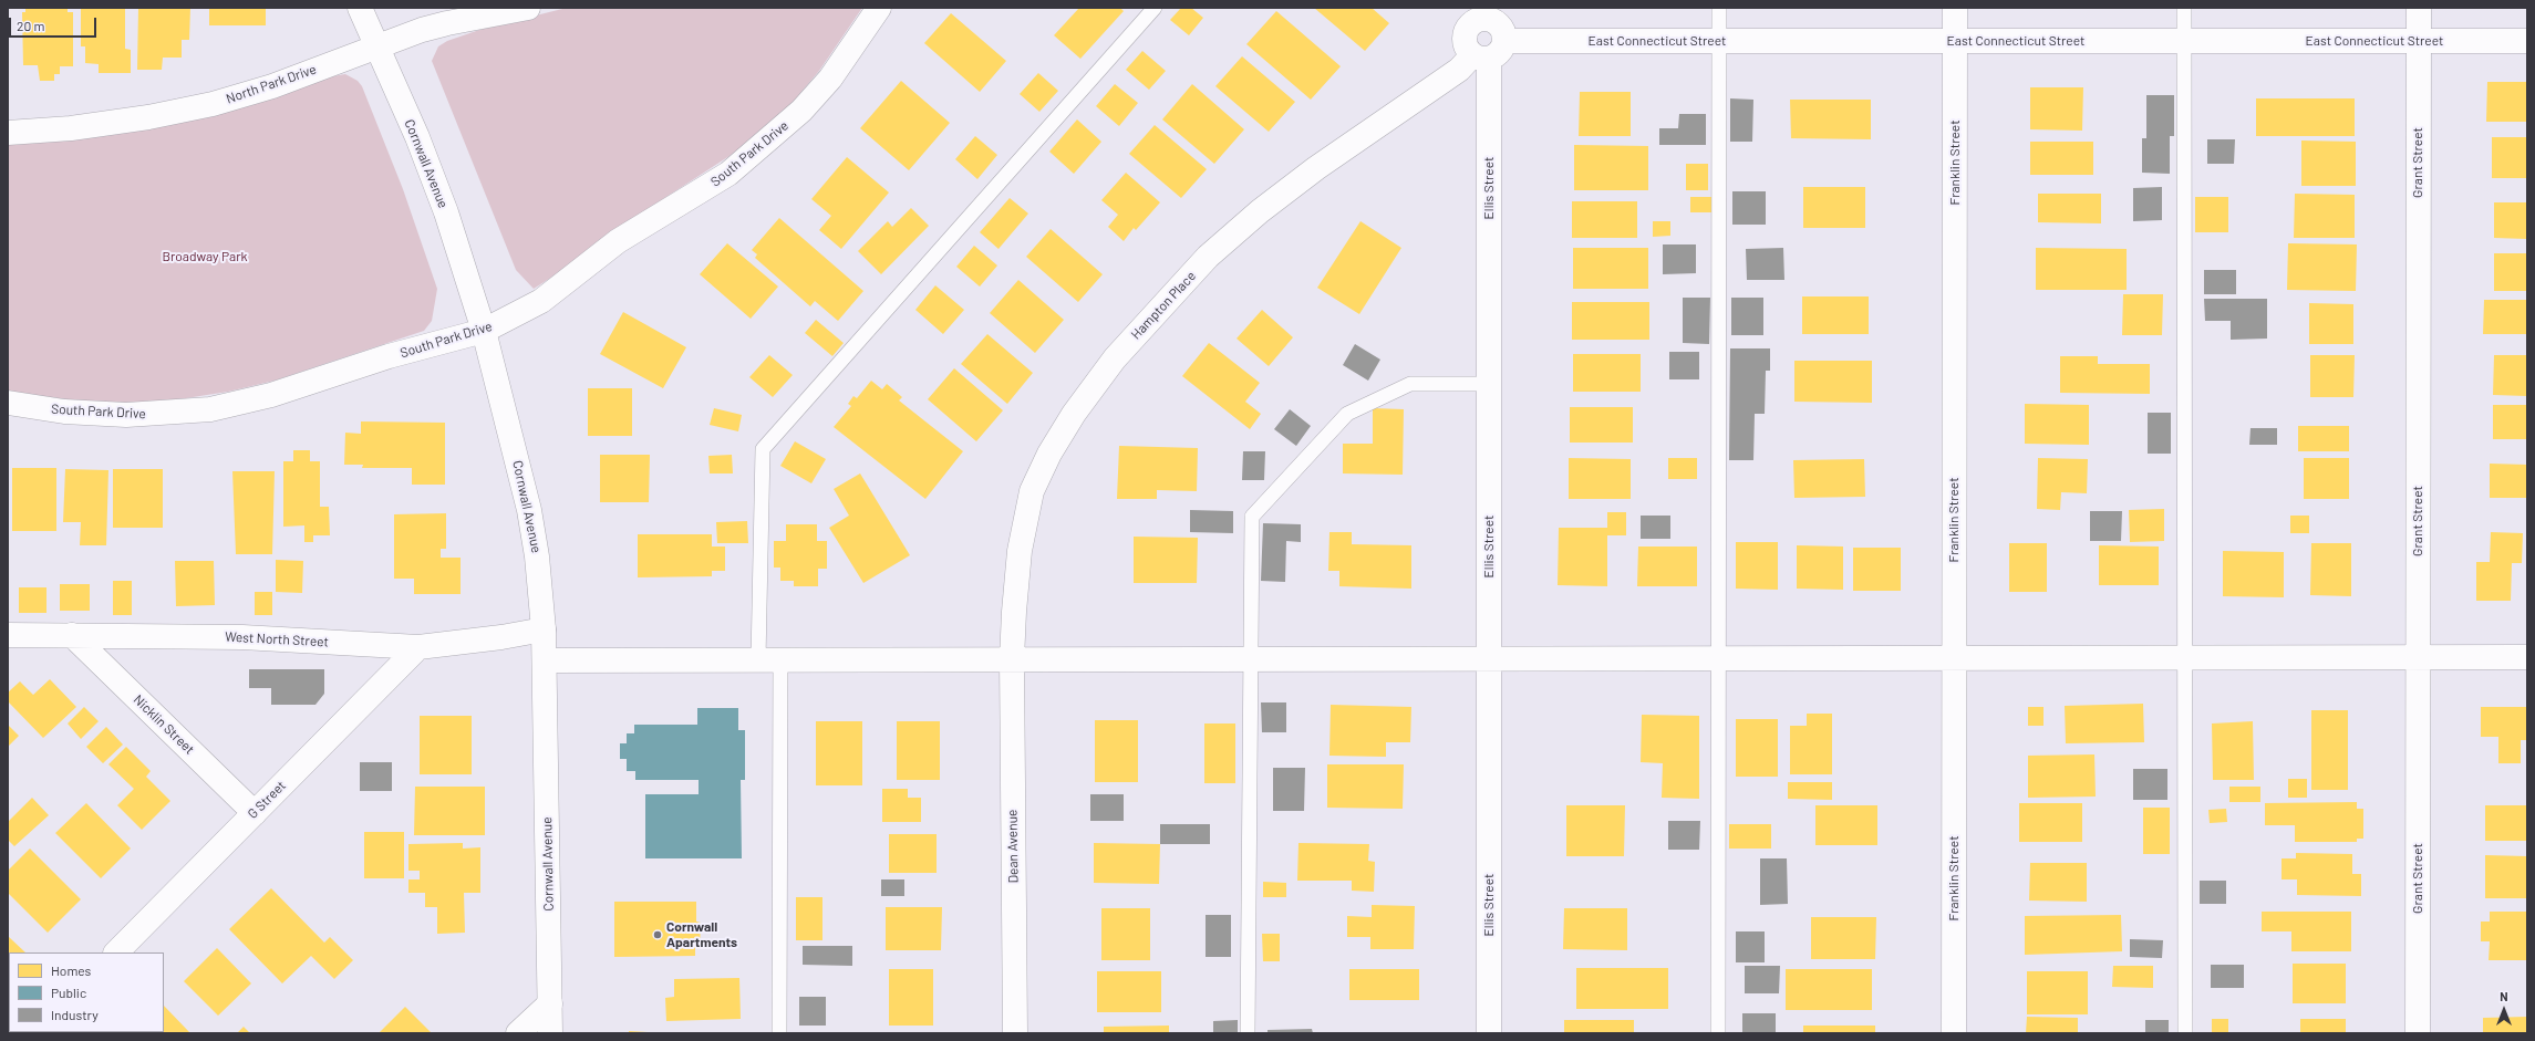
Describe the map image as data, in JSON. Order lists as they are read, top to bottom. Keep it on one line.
{"streets":{"street":["East Connecticut Street","North Park Drive","South Park Drive","Franklin Street","Grant Street","Cornwall Avenue","Ellis Street","Hampton Place","West North Street","Nicklin Street","G Street","Dean Avenue"]},"crossings":[["East Connecticut Street","Franklin Street"],["East Connecticut Street","Grant Street"],["East Connecticut Street","Ellis Street"],["East Connecticut Street","Hampton Place"],["North Park Drive","Cornwall Avenue"],["South Park Drive","Cornwall Avenue"],["Cornwall Avenue","West North Street"],["Ellis Street","Hampton Place"],["Hampton Place","Dean Avenue"],["West North Street","Nicklin Street"],["West North Street","G Street"],["Nicklin Street","G Street"]],"parks":["Broadway Park"],"places":["Cornwall Apartments"],"legend":["Homes","Public","Industry"],"scale_bar":"20 m","north":"top"}
